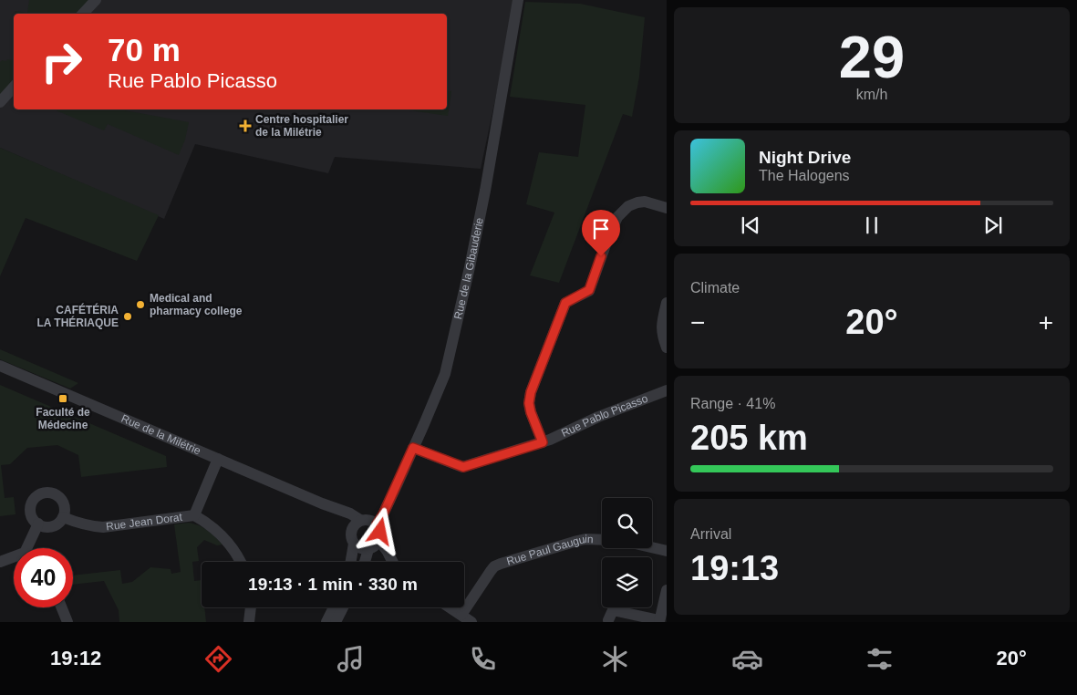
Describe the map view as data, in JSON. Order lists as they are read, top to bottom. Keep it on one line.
{"streets":{"street":["Rue de la Gibauderie","Rue Pablo Picasso","Rue de la Milétrie","Rue Jean Dorat","Rue Paul Gauguin"]},"crossings":[["Rue de la Gibauderie","Rue Pablo Picasso"],["Rue de la Gibauderie","Rue de la Milétrie"],["Rue de la Milétrie","Rue Jean Dorat"]],"places":{"health":["Centre hospitalier de la Milétrie"],"other":["Medical and pharmacy college","CAFÉTÉRIA LA THÉRIAQUE"],"transit":["Faculté de Médecine"]},"page":{"tile":[["29","km/h"],"Climate",["Range · 41%","205 km"],["Arrival","19:13"]],"turn":["70 m","Rue Pablo Picasso"],"song":["Night Drive","The Halogens"],"heat":["−","20°","+"],"limit":"40","trip":"19:13 · 1 min · 330 m","tabs":["19:12","20°"]}}
